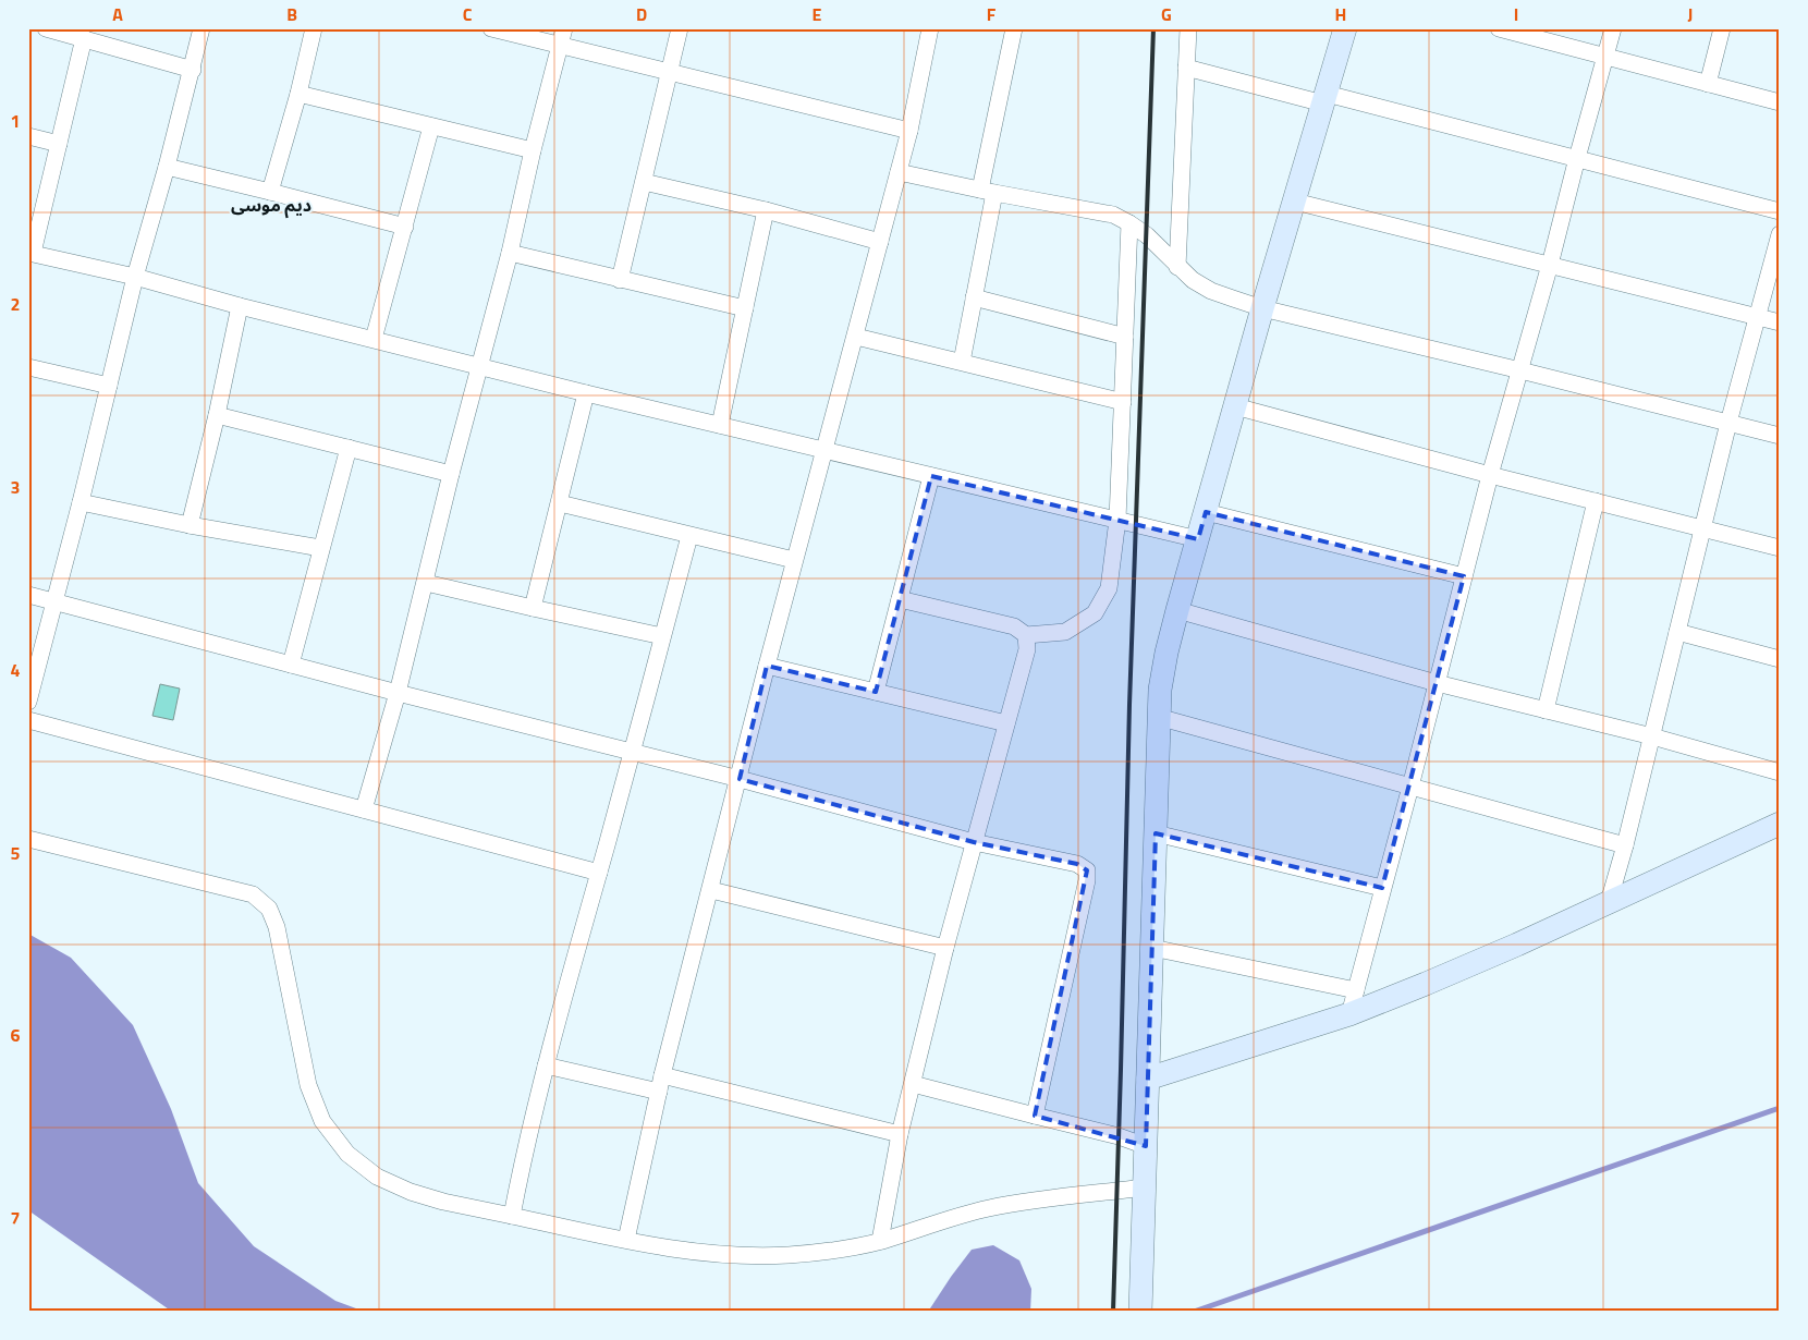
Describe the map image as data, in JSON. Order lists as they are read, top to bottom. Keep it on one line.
{"districts":["ديم موسى"],"grid":{"columns":["A","B","C","D","E","F","G","H","I","J"],"rows":["1","2","3","4","5","6","7"]}}
